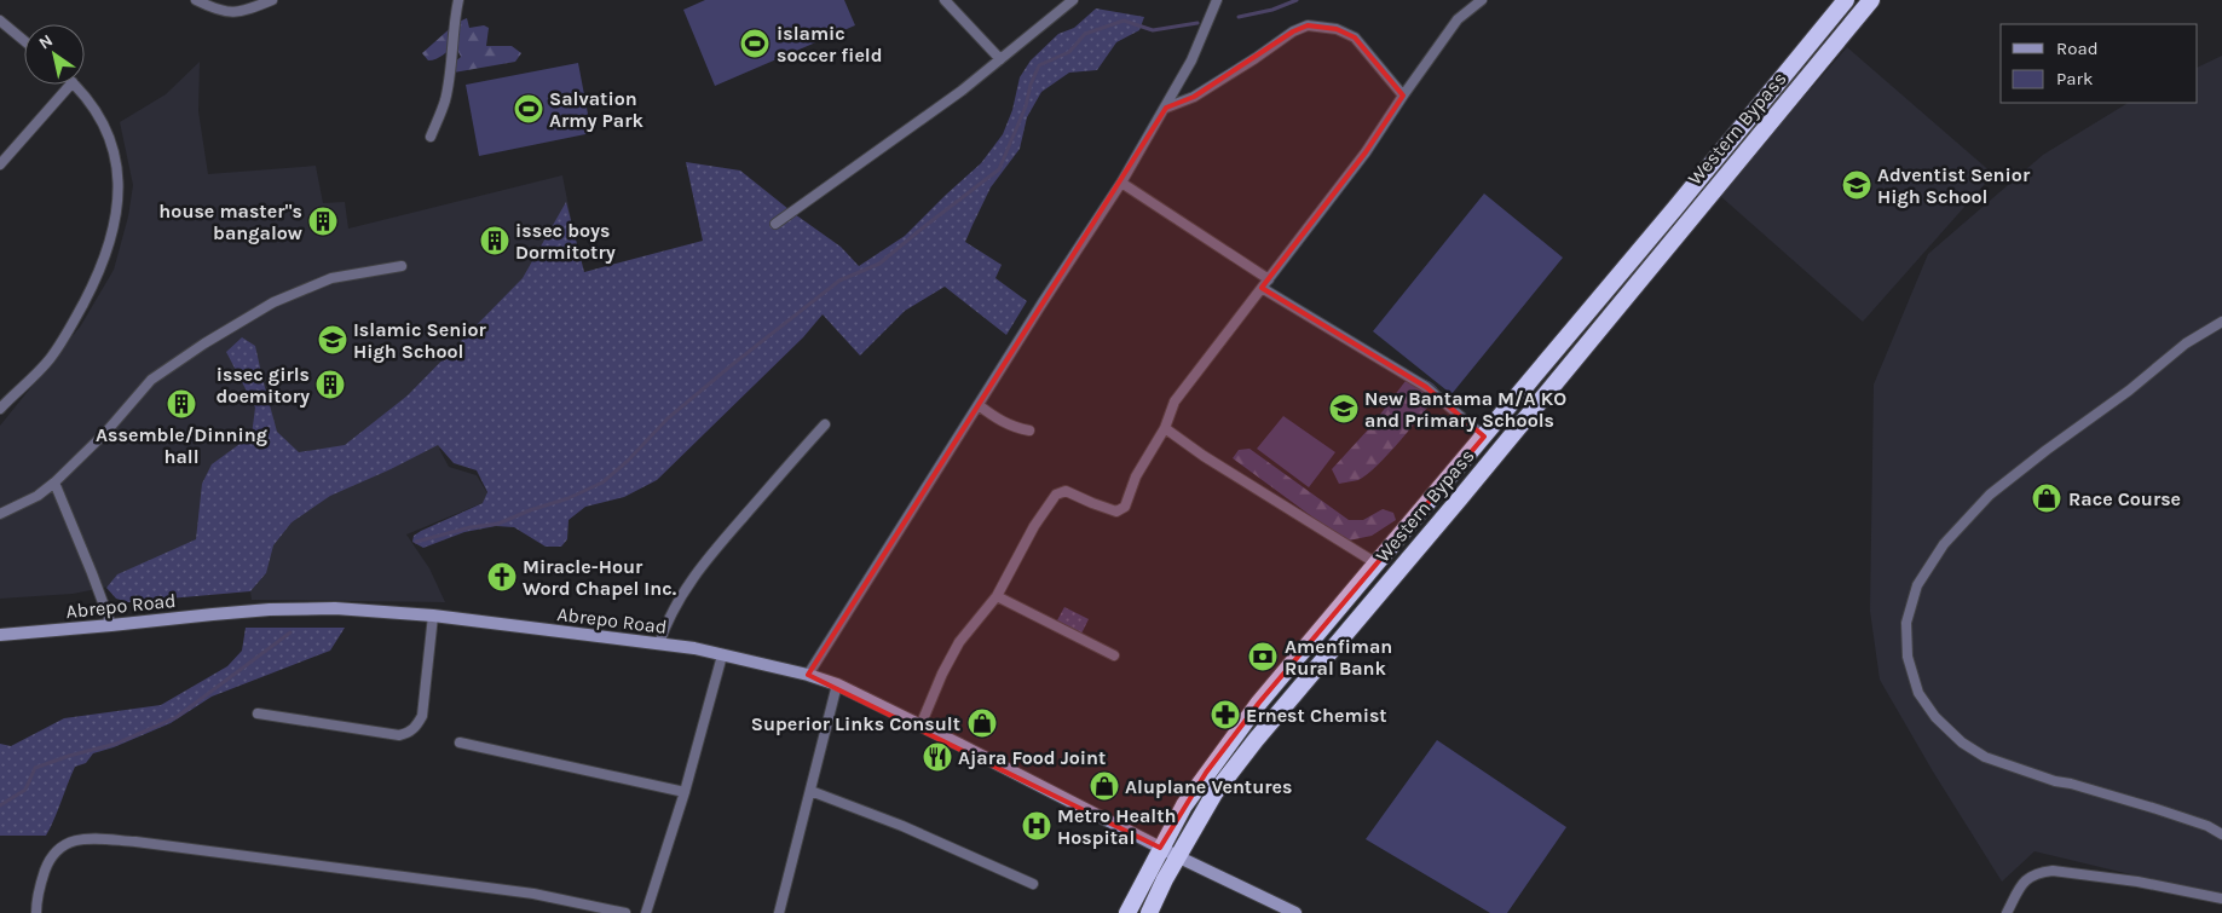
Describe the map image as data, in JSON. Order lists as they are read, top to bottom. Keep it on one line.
{"streets":{"highway":["Western Bypass"],"main road":["Abrepo Road"]},"crossings":[["Western Bypass","Abrepo Road"]],"places":{"sports":["islamic soccer field","Salvation Army Park"],"school or university":["Adventist Senior High School","Islamic Senior High School","New Bantama M/A KO and Primary Schools"],"building":["house master\"s bangalow","issec boys Dormitotry","issec girls doemitory","Assemble/Dinning hall"],"shop":["Race Course","Superior Links Consult","Aluplane Ventures"],"church":["Miracle-Hour Word Chapel Inc."],"bank":["Amenfiman Rural Bank"],"pharmacy":["Ernest Chemist"],"restaurant":["Ajara Food Joint"],"hospital":["Metro Health Hospital"]},"legend":["Road","Park"],"north":"top left"}
